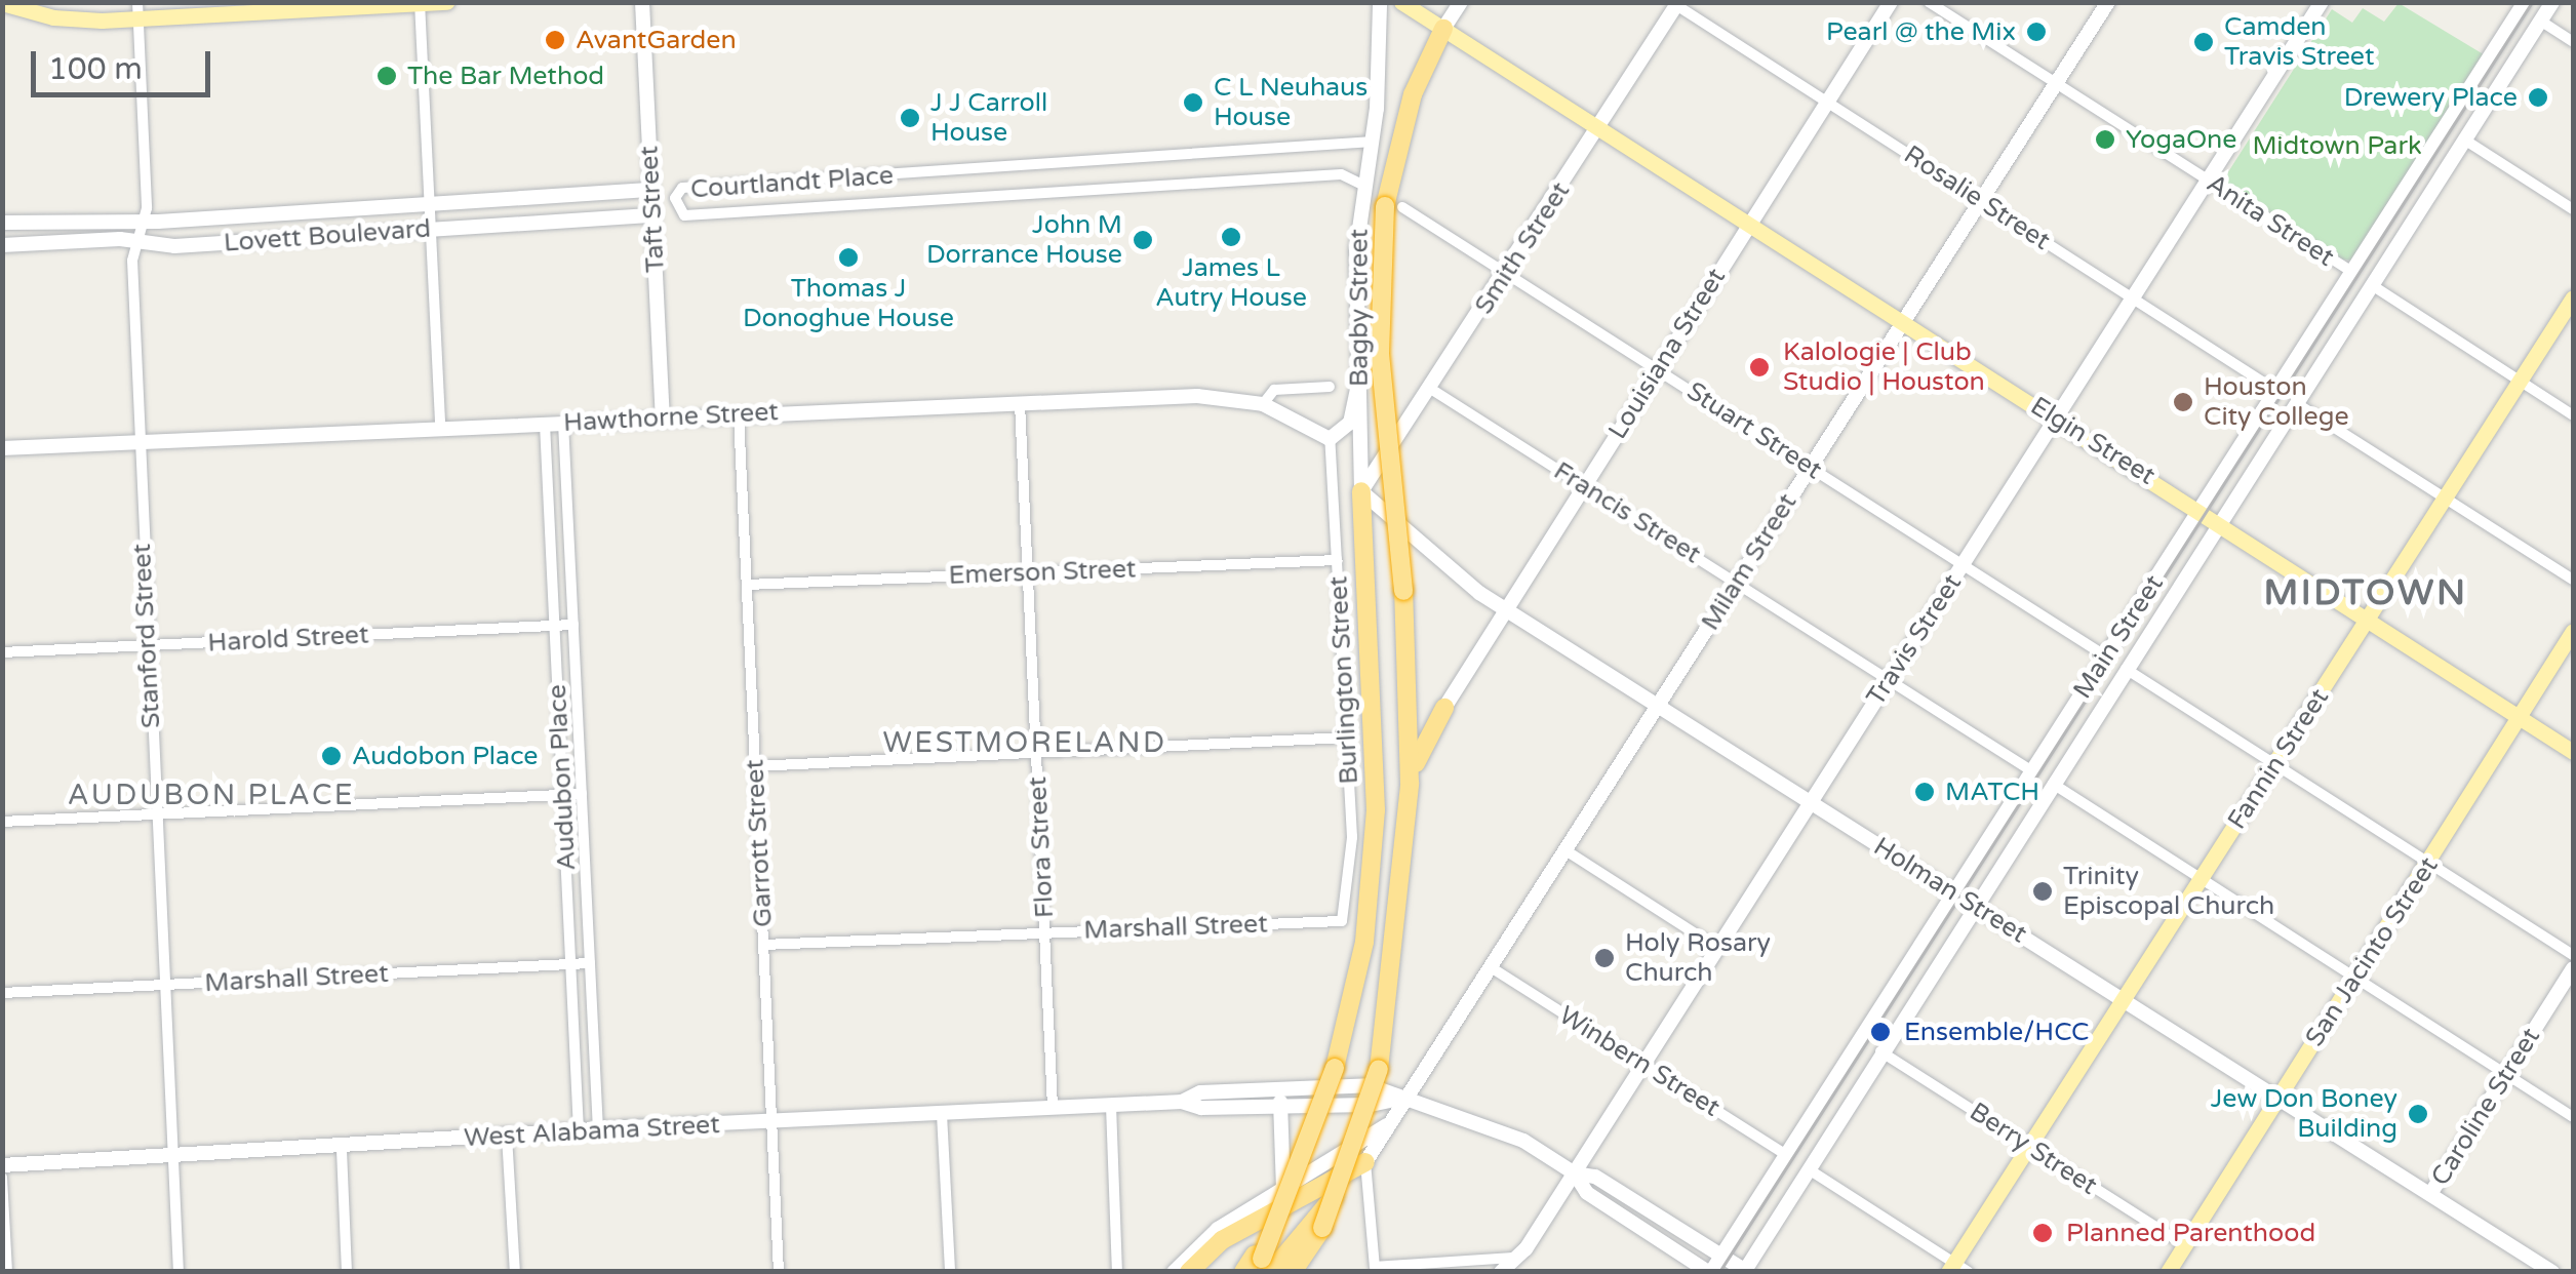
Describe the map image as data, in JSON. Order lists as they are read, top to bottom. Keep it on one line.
{"streets":{"main road":["Taft Street","Lovett Boulevard","Smith Street","Bagby Street","Louisiana Street","Hawthorne Street","Elgin Street","Milam Street","Main Street","Travis Street","Fannin Street","Holman Street","San Jacinto Street","Caroline Street","West Alabama Street"],"street":["Courtlandt Place","Rosalie Street","Anita Street","Stuart Street","Francis Street","Emerson Street","Stanford Street","Harold Street","Burlington Street","Audubon Place","Garrott Street","Flora Street","Marshall Street","Winbern Street","Berry Street"]},"crossings":[["Courtlandt Place","Bagby Street"],["Rosalie Street","Smith Street"],["Rosalie Street","Louisiana Street"],["Rosalie Street","Milam Street"],["Rosalie Street","Main Street"],["Rosalie Street","Travis Street"],["Taft Street","Lovett Boulevard"],["Taft Street","Hawthorne Street"],["Anita Street","Milam Street"],["Anita Street","Main Street"],["Anita Street","Travis Street"],["Lovett Boulevard","Stanford Street"],["Smith Street","Bagby Street"],["Smith Street","Stuart Street"],["Smith Street","Elgin Street"],["Smith Street","Francis Street"],["Smith Street","Holman Street"],["Bagby Street","Holman Street"],["Louisiana Street","Stuart Street"],["Louisiana Street","Elgin Street"],["Louisiana Street","Francis Street"],["Louisiana Street","Holman Street"],["Hawthorne Street","Stanford Street"],["Hawthorne Street","Burlington Street"],["Hawthorne Street","Audubon Place"],["Hawthorne Street","Garrott Street"],["Hawthorne Street","Flora Street"],["Stuart Street","Milam Street"],["Stuart Street","Main Street"],["Stuart Street","Travis Street"],["Elgin Street","Milam Street"],["Elgin Street","Main Street"],["Elgin Street","Travis Street"],["Elgin Street","Fannin Street"],["Elgin Street","San Jacinto Street"],["Francis Street","Milam Street"],["Francis Street","Main Street"],["Francis Street","Travis Street"],["Milam Street","Holman Street"],["Milam Street","Winbern Street"],["Milam Street","West Alabama Street"],["Emerson Street","Burlington Street"],["Emerson Street","Garrott Street"],["Emerson Street","Flora Street"],["Stanford Street","Harold Street"],["Stanford Street","Marshall Street"],["Stanford Street","West Alabama Street"],["Main Street","Holman Street"],["Main Street","Winbern Street"],["Main Street","Berry Street"],["Harold Street","Audubon Place"],["Travis Street","Holman Street"],["Travis Street","Winbern Street"],["Travis Street","West Alabama Street"],["Burlington Street","Marshall Street"],["Fannin Street","Holman Street"],["Fannin Street","Berry Street"],["Audubon Place","Marshall Street"],["Audubon Place","West Alabama Street"],["Garrott Street","Marshall Street"],["Garrott Street","West Alabama Street"],["Flora Street","Marshall Street"],["Flora Street","West Alabama Street"],["Holman Street","San Jacinto Street"],["Holman Street","Caroline Street"],["San Jacinto Street","Berry Street"]],"districts":["MIDTOWN","WESTMORELAND","AUDUBON PLACE"],"parks":["Midtown Park"],"places":["Pearl @ the Mix","AvantGarden","Camden Travis Street","The Bar Method","Drewery Place","C L Neuhaus House","J J Carroll House","YogaOne","James L Autry House","John M Dorrance House","Thomas J Donoghue House","Kalologie | Club Studio | Houston","Houston City College","Audobon Place","MATCH","Trinity Episcopal Church","Holy Rosary Church","Ensemble/HCC","Jew Don Boney Building","Planned Parenthood"],"scale_bar":"100 m"}
